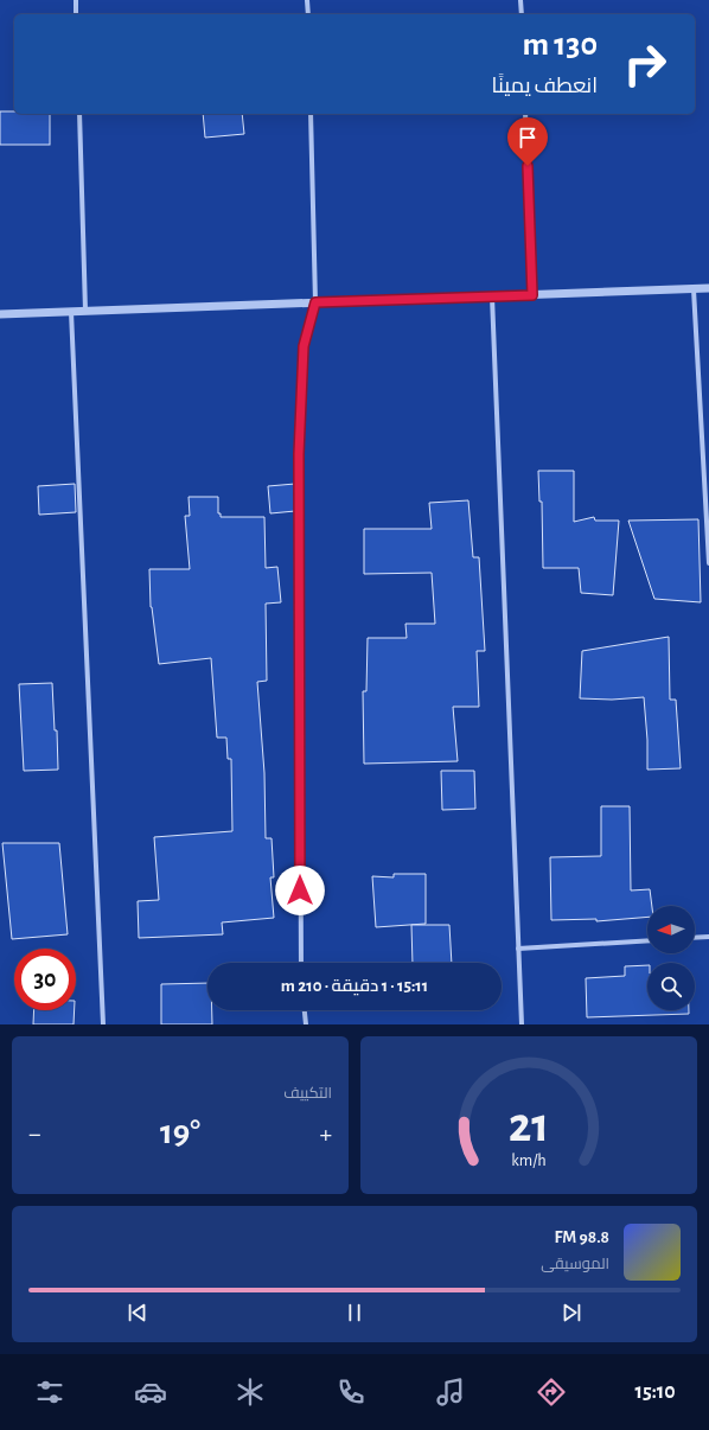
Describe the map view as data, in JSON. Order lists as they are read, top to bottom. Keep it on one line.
{"north":"left","page":{"turn":["130 m","انعطف يمينًا"],"limit":"30","trip":"15:11 · 1 دقيقة · 210 m","tile":"التكييف","heat":["−","19°","+"],"song":["98.8 FM","الموسيقى"],"tabs":"15:10","gauge":["21","km/h"]}}
